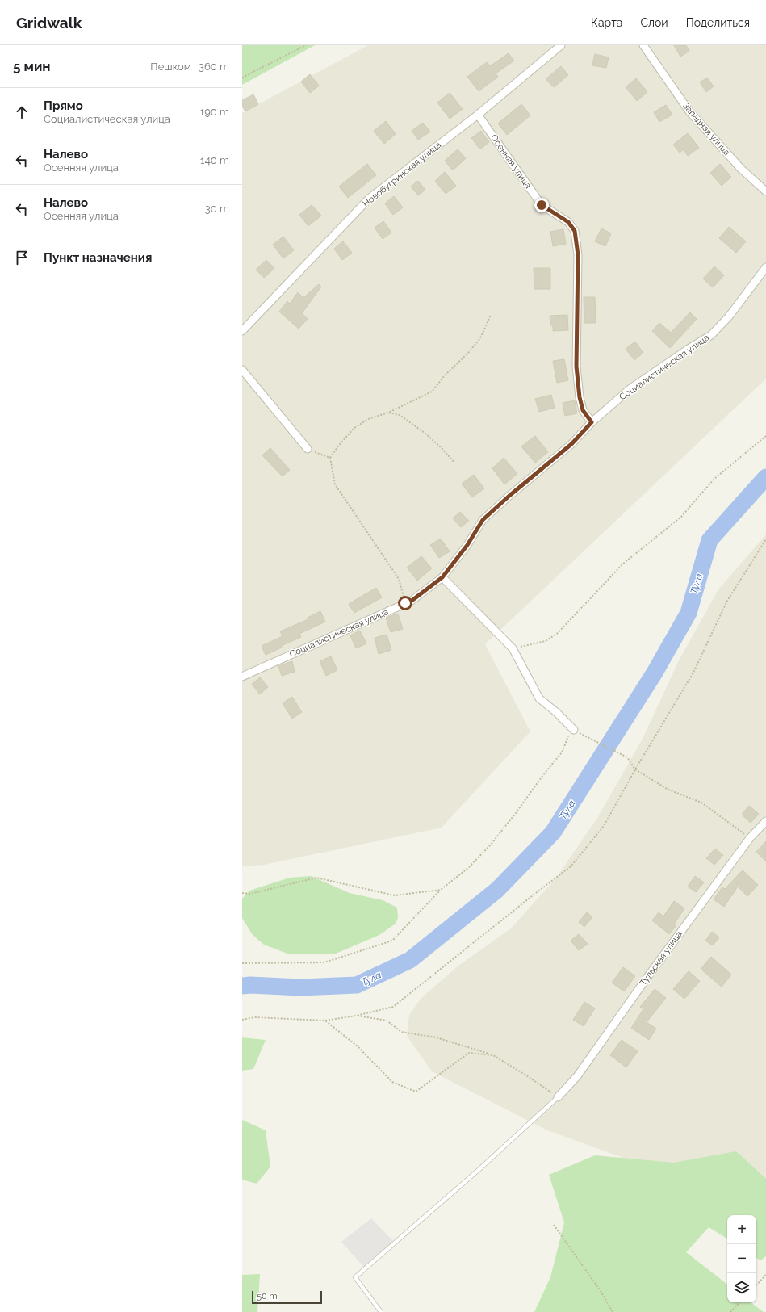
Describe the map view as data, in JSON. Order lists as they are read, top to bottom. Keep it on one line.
{"streets":{"street":["Западная улица","Осенняя улица","Новобугринская улица","Социалистическая улица","Тульская улица"]},"crossings":[["Осенняя улица","Новобугринская улица"],["Осенняя улица","Социалистическая улица"]],"water":["Тула"],"scale_bar":"50 m","page":{"header":"Gridwalk","nav":["Карта","Слои","Поделиться"],"heading":["5 мин","Пешком · 360 m"],"list":[["Прямо","Социалистическая улица","190 m"],["Налево","Осенняя улица","140 m"],["Налево","Осенняя улица","30 m"],"Пункт назначения"],"map_buttons":["+","−"],"scale":"50 m"}}
